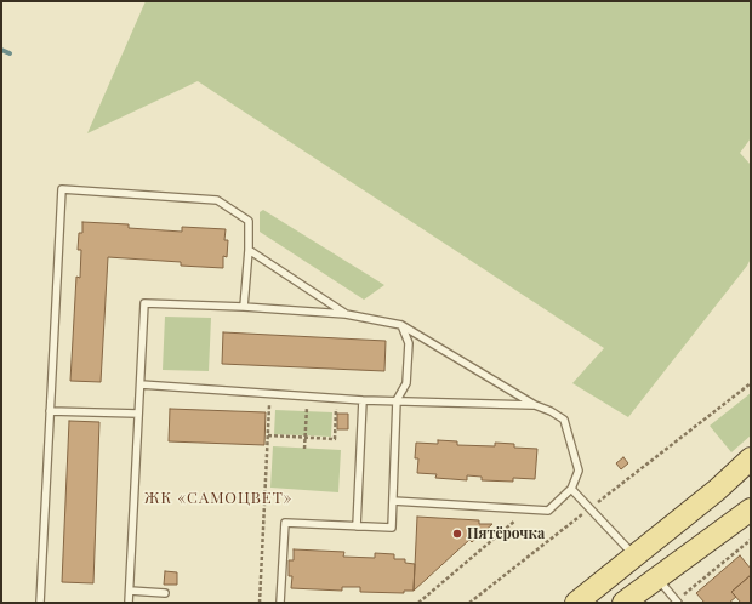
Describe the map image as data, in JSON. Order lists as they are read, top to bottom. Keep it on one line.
{"districts":["ЖК «САМОЦВЕТ»"],"places":["Пятёрочка"]}
